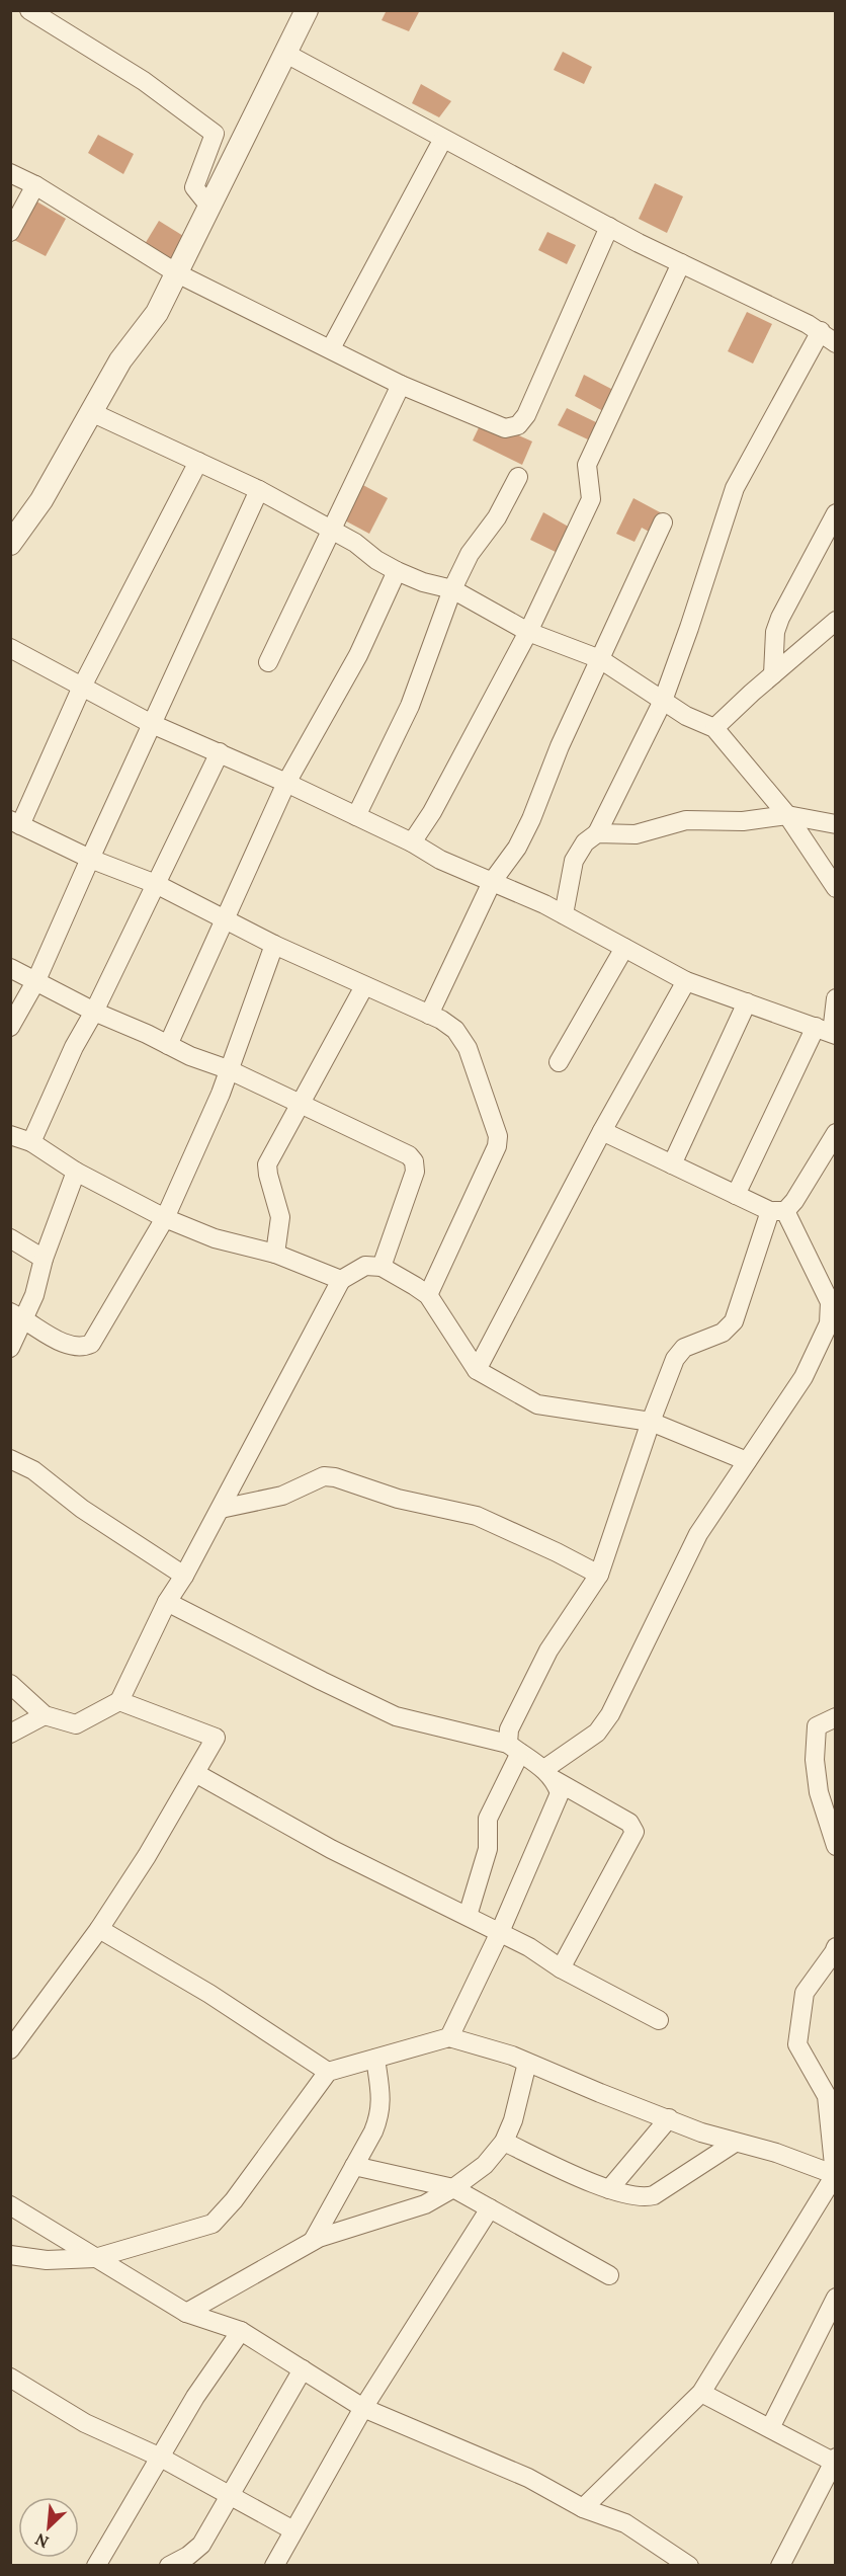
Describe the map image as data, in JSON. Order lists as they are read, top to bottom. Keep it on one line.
{"north":"bottom left"}
